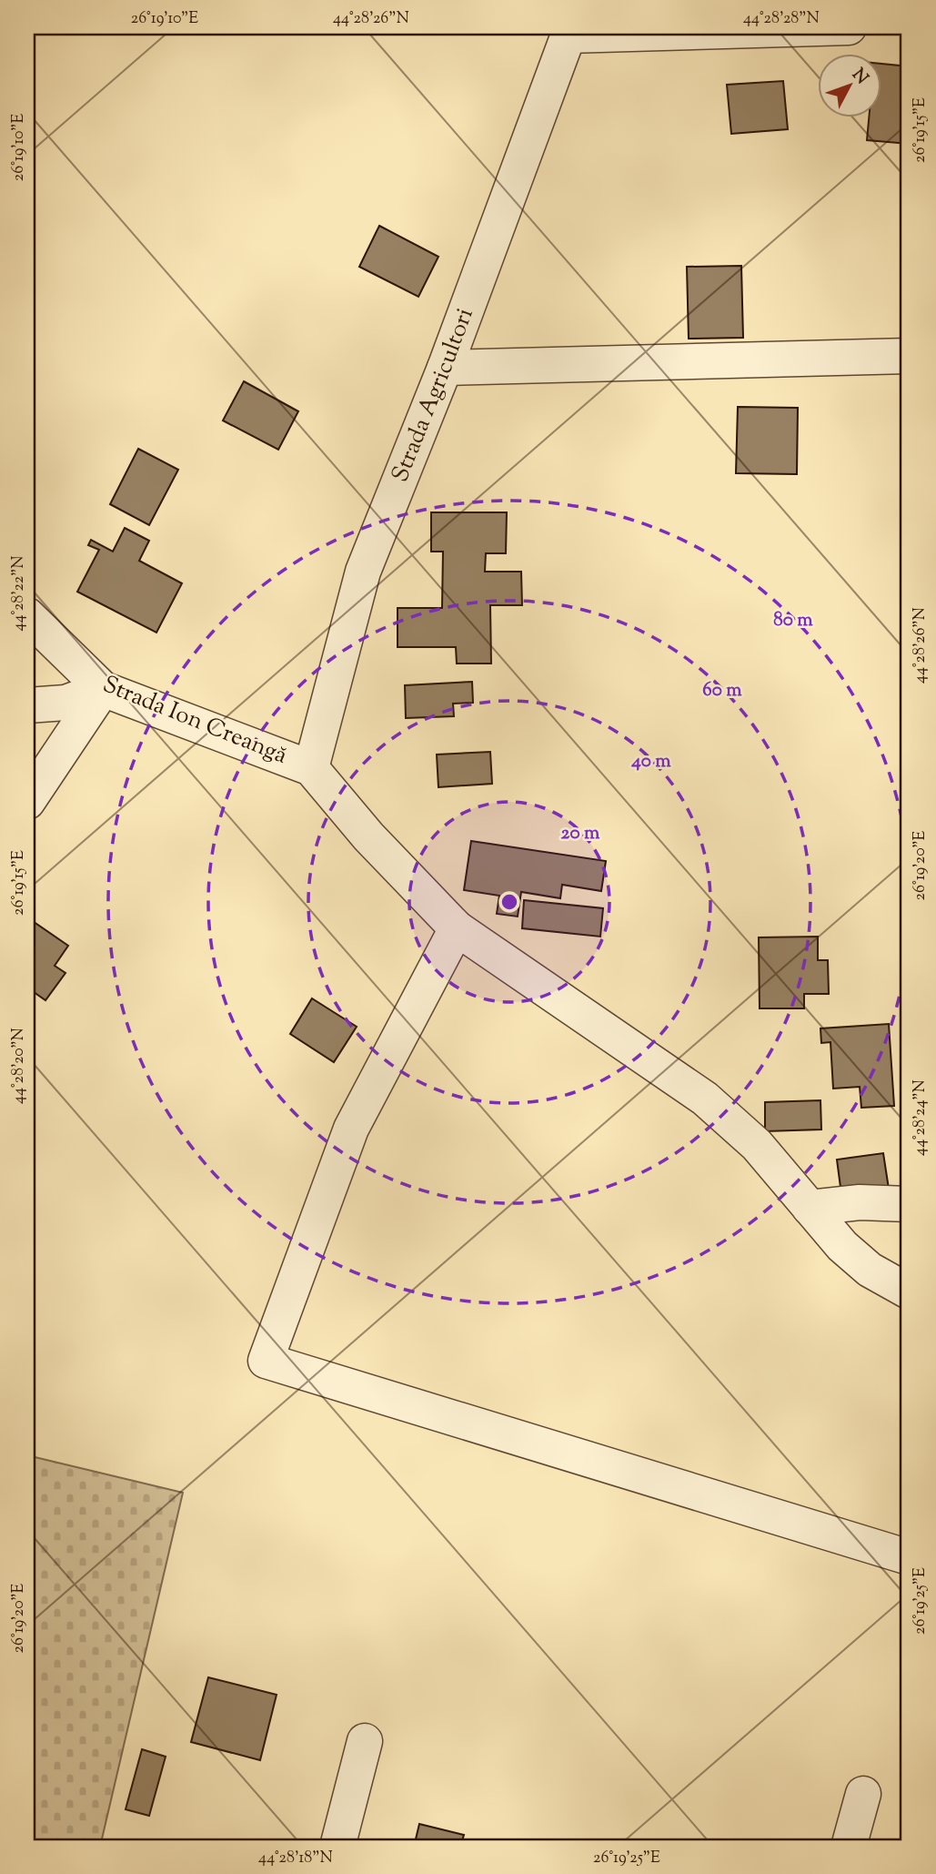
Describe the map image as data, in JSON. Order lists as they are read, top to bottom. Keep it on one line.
{"streets":{"street":["Strada Agricultori","Strada Ion Creangă"]},"crossings":[["Strada Agricultori","Strada Ion Creangă"]],"north":"top right","coordinates":["26°19'10\"E","44°28'26\"N","44°28'28\"N","26°19'15\"E","44°28'22\"N","26°19'20\"E","44°28'20\"N","44°28'24\"N","26°19'25\"E","44°28'18\"N"],"rings":["80 m","60 m","40 m","20 m"]}
